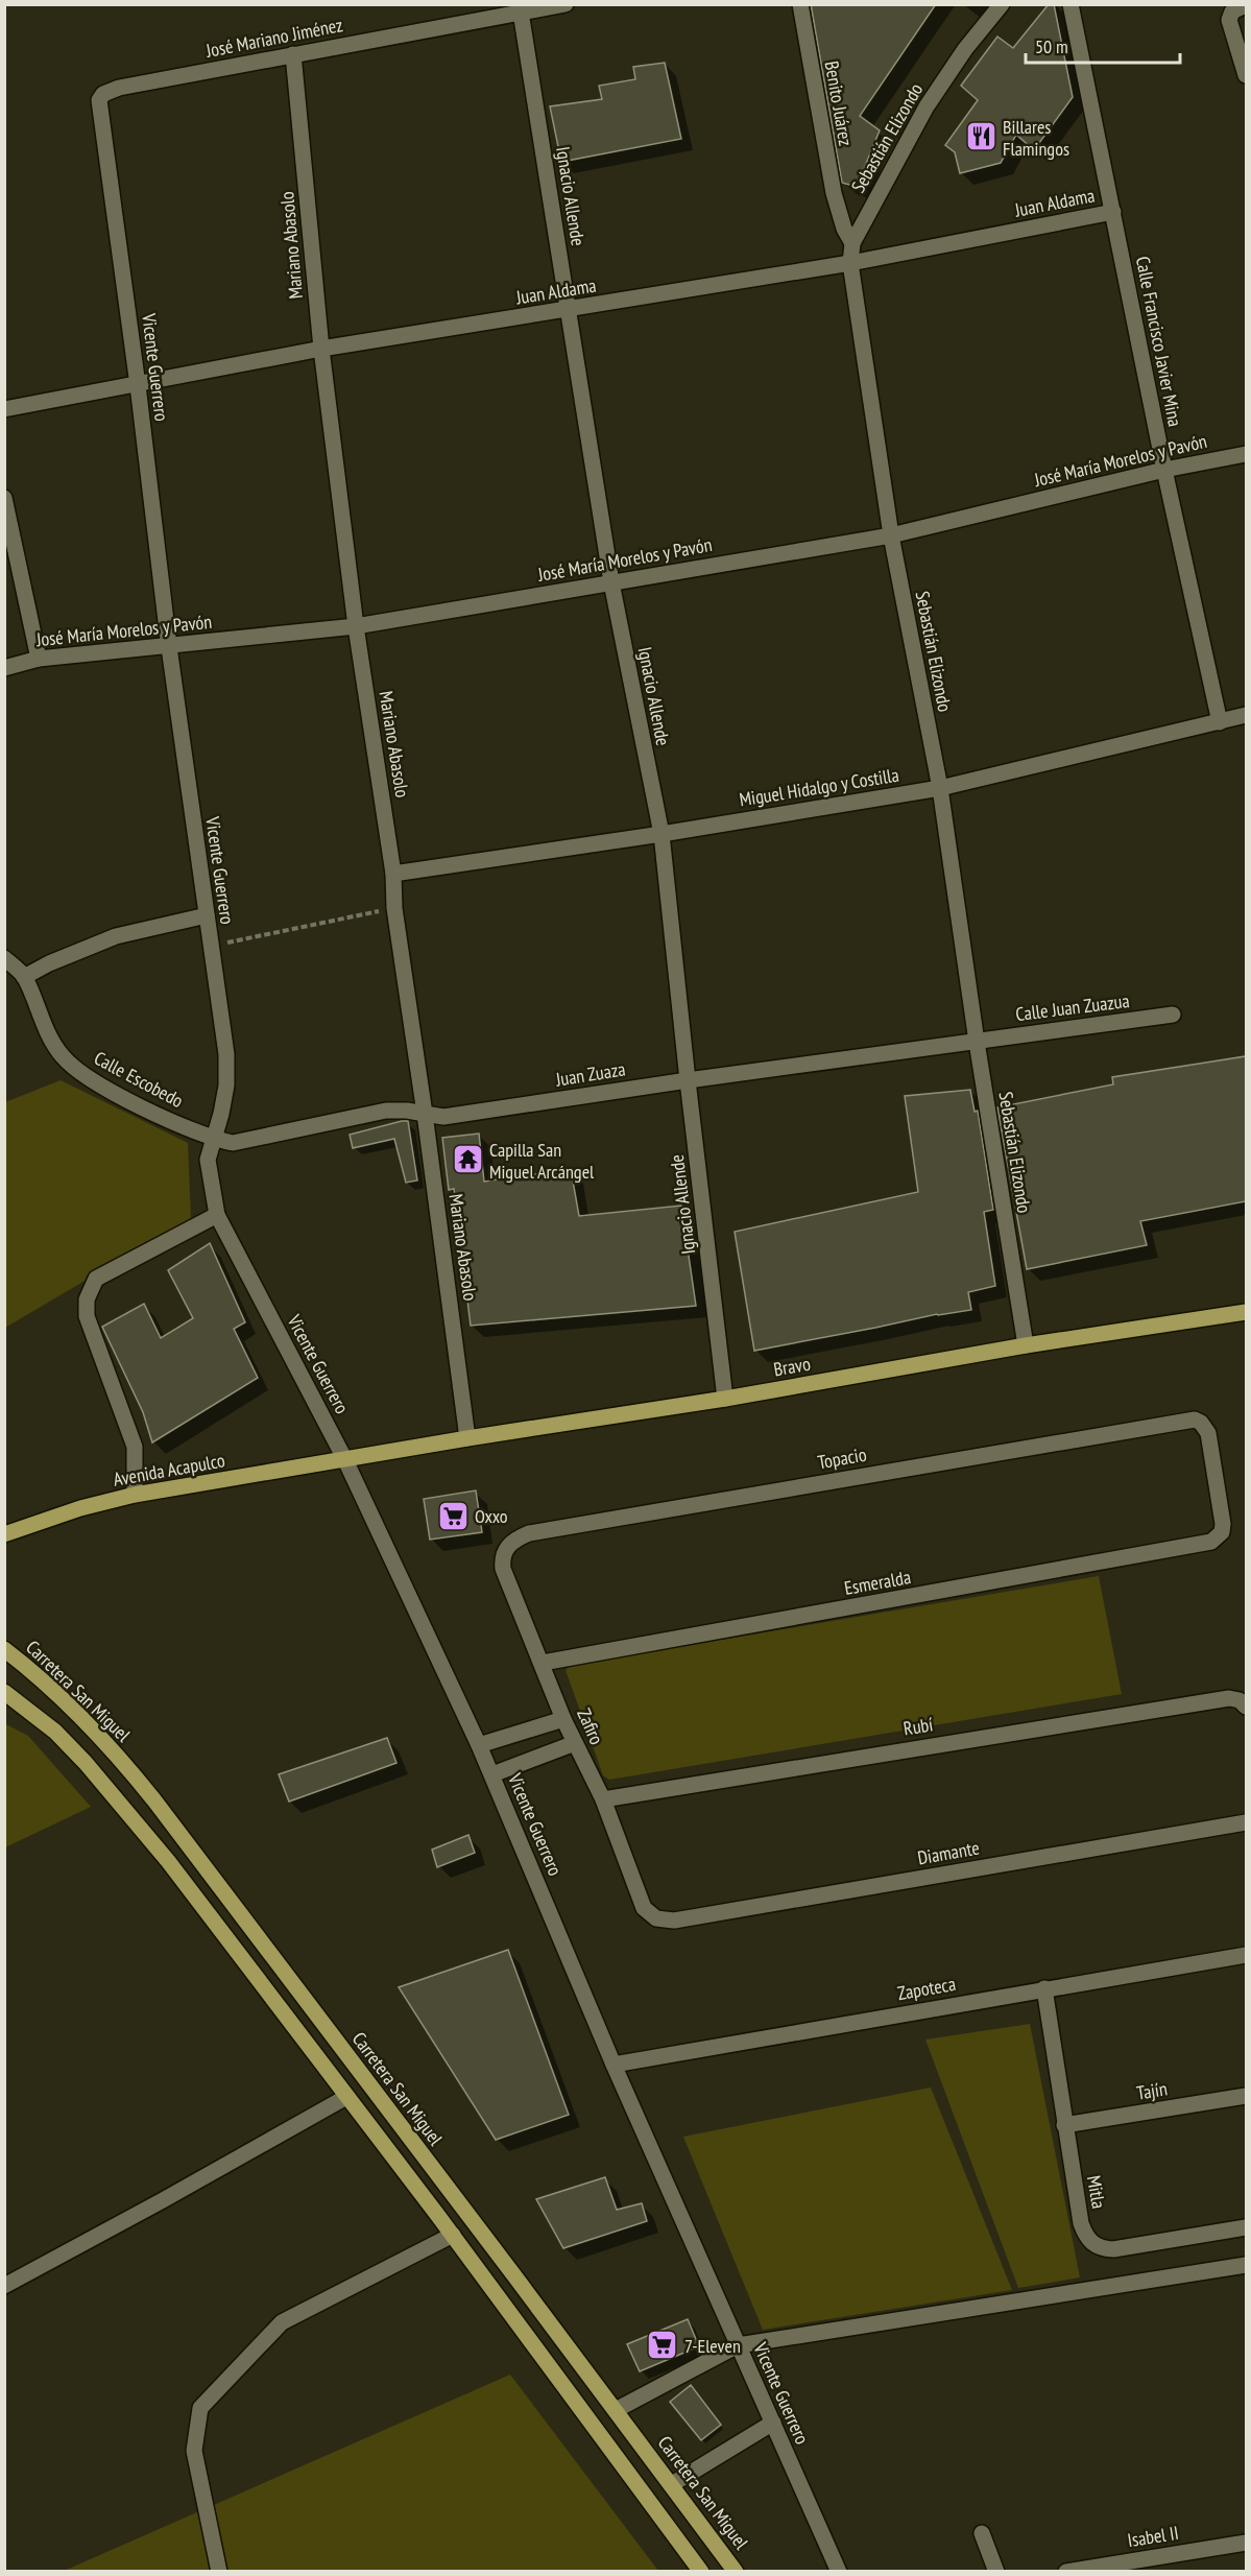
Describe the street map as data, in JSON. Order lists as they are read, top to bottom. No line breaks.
{"streets":{"main road":["Bravo","Avenida Acapulco","Carretera San Miguel"],"street":["José Mariano Jiménez","Benito Juárez","Sebastián Elizondo","Ignacio Allende","Juan Aldama","Mariano Abasolo","Calle Francisco Javier Mina","Vicente Guerrero","José María Morelos y Pavón","Miguel Hidalgo y Costilla","Calle Juan Zuazua","Juan Zuaza","Calle Escobedo","Topacio","Esmeralda","Zafiro","Rubí","Diamante","Zapoteca","Tajín","Mitla","Isabel II"]},"crossings":[["José Mariano Jiménez","Ignacio Allende"],["José Mariano Jiménez","Mariano Abasolo"],["José Mariano Jiménez","Vicente Guerrero"],["Benito Juárez","Sebastián Elizondo"],["Sebastián Elizondo","Juan Aldama"],["Sebastián Elizondo","José María Morelos y Pavón"],["Sebastián Elizondo","Miguel Hidalgo y Costilla"],["Sebastián Elizondo","Calle Juan Zuazua"],["Sebastián Elizondo","Juan Zuaza"],["Sebastián Elizondo","Bravo"],["Ignacio Allende","Juan Aldama"],["Ignacio Allende","José María Morelos y Pavón"],["Ignacio Allende","Miguel Hidalgo y Costilla"],["Ignacio Allende","Juan Zuaza"],["Ignacio Allende","Bravo"],["Juan Aldama","Mariano Abasolo"],["Juan Aldama","Calle Francisco Javier Mina"],["Juan Aldama","Vicente Guerrero"],["Mariano Abasolo","José María Morelos y Pavón"],["Mariano Abasolo","Miguel Hidalgo y Costilla"],["Mariano Abasolo","Juan Zuaza"],["Mariano Abasolo","Bravo"],["Calle Francisco Javier Mina","José María Morelos y Pavón"],["Calle Francisco Javier Mina","Miguel Hidalgo y Costilla"],["Vicente Guerrero","José María Morelos y Pavón"],["Vicente Guerrero","Juan Zuaza"],["Vicente Guerrero","Calle Escobedo"],["Vicente Guerrero","Bravo"],["Vicente Guerrero","Avenida Acapulco"],["Vicente Guerrero","Zapoteca"],["Calle Juan Zuazua","Juan Zuaza"],["Juan Zuaza","Calle Escobedo"],["Bravo","Avenida Acapulco"],["Topacio","Esmeralda"],["Topacio","Zafiro"],["Esmeralda","Zafiro"],["Zafiro","Rubí"],["Zafiro","Diamante"],["Zapoteca","Mitla"],["Tajín","Mitla"]],"places":{"restaurant":["Billares Flamingos"],"temple":["Capilla San Miguel Arcángel"],"supermarket":["Oxxo","7-Eleven"]},"scale_bar":"50 m"}
